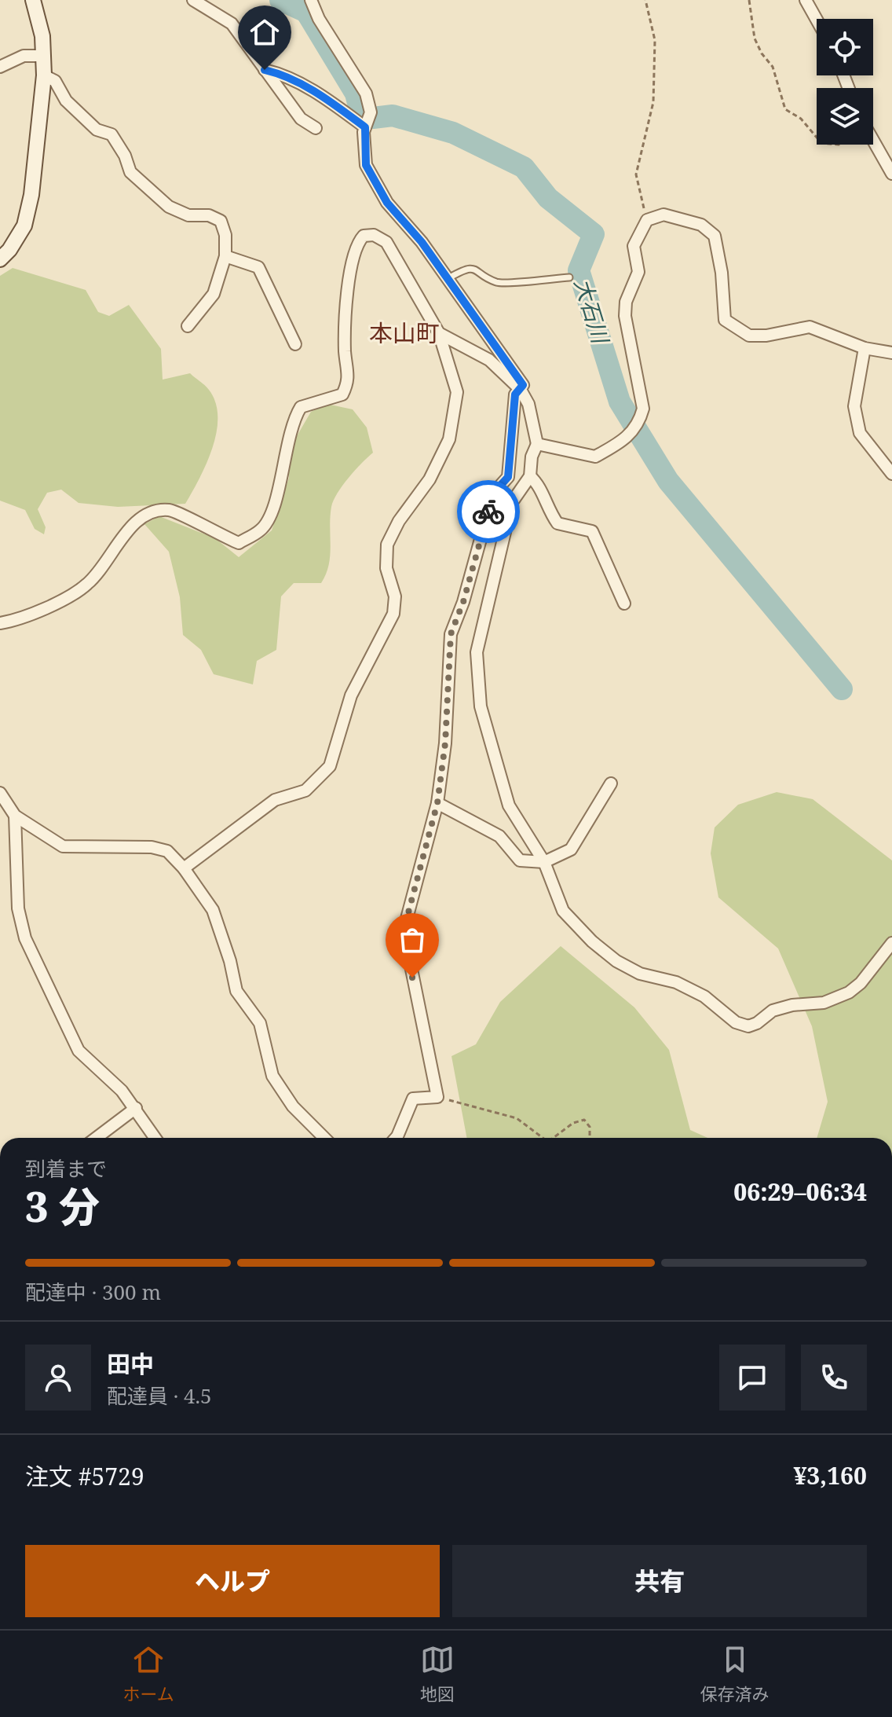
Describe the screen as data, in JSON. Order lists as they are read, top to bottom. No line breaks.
{"districts":["本山町"],"water":["大石川"],"page":{"heading":["3 分","到着まで","06:29–06:34"],"panel":["田中","配達員 · 4.5","注文 #5729","¥3,160"],"bar":"配達中 · 300 m","buttons":["ヘルプ","共有"],"tabs":["ホーム","地図","保存済み"]}}
